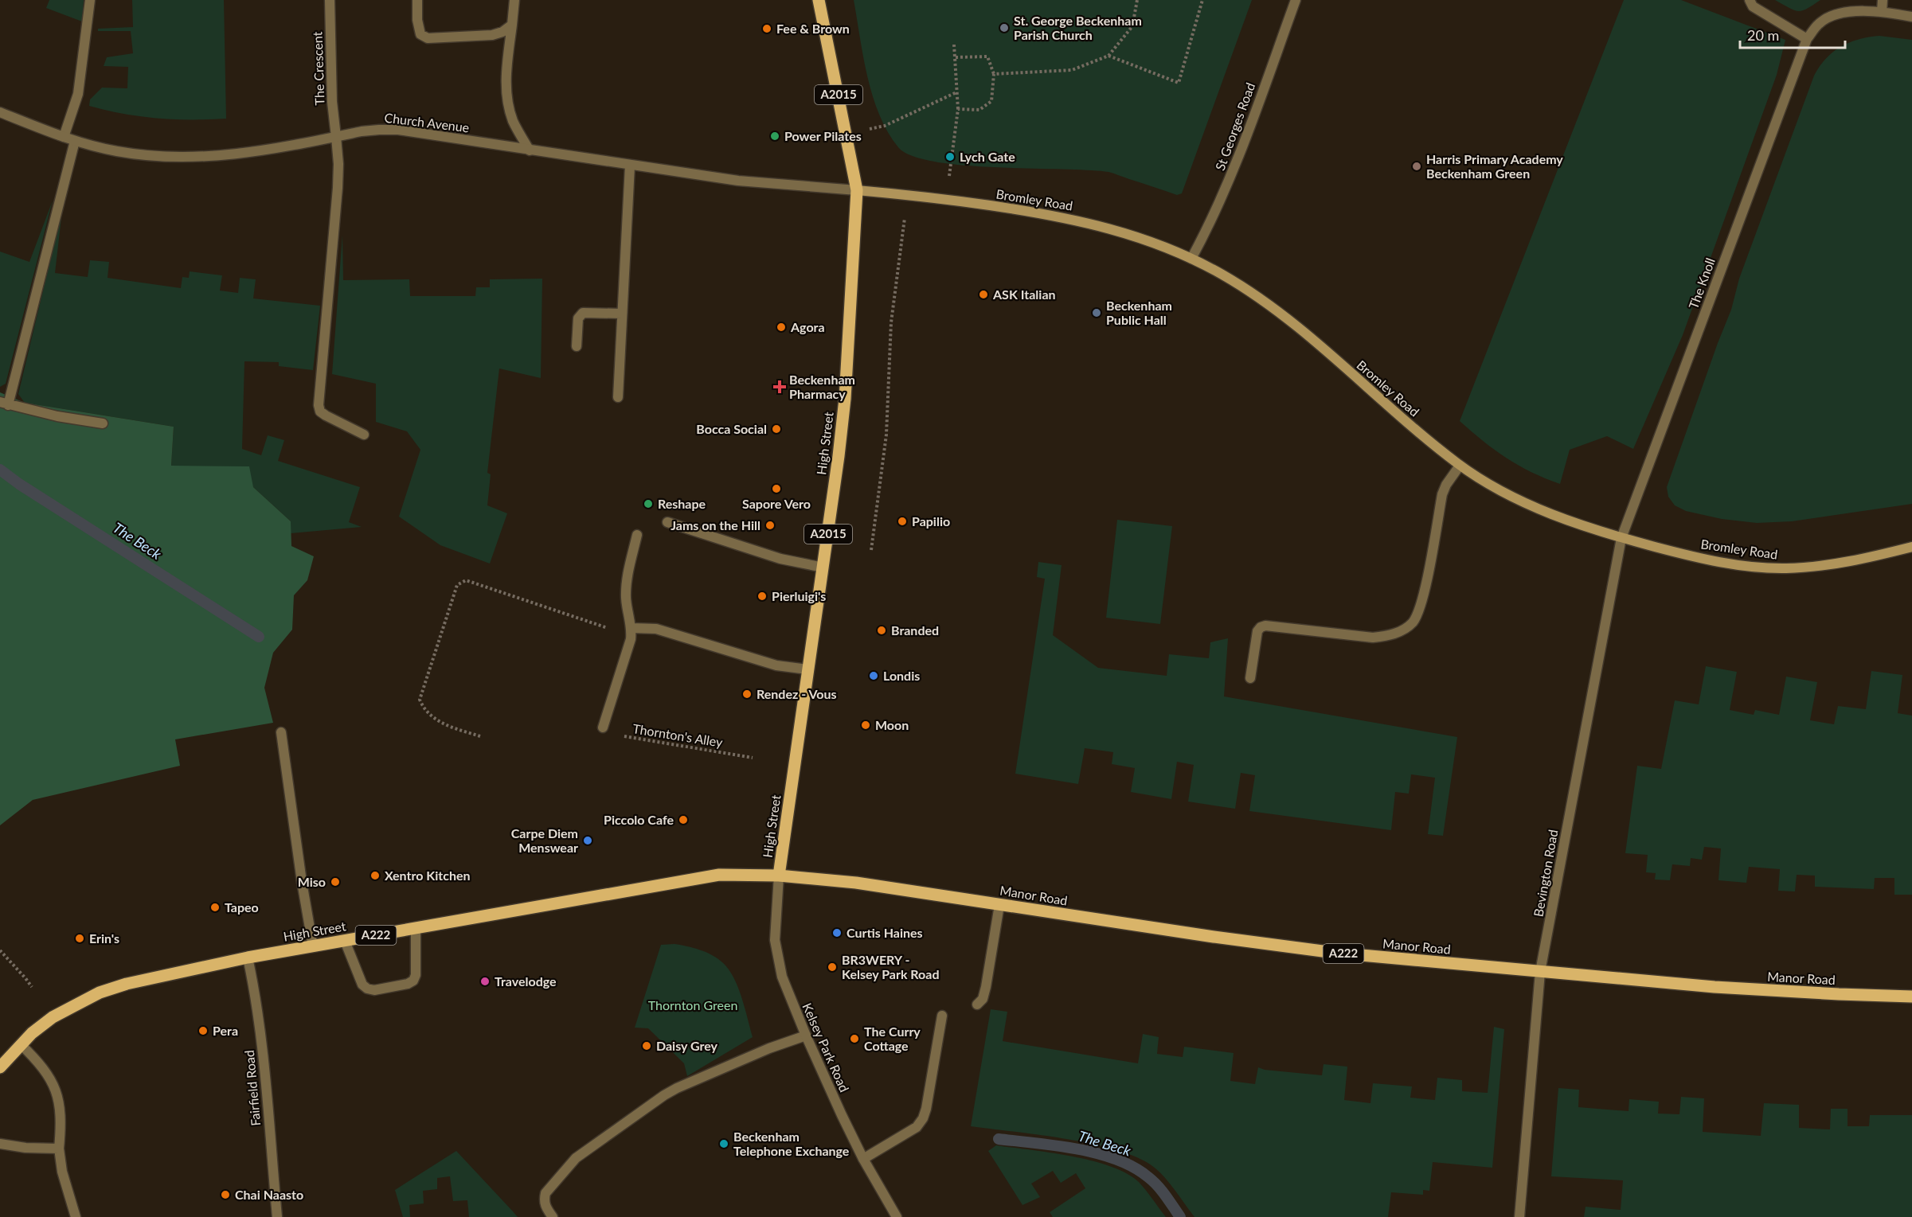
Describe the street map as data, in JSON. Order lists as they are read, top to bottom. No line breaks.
{"streets":{"main road":["A2015","Bromley Road","High Street","Manor Road","A222"],"street":["The Crescent","Church Avenue","St Georges Road","The Knoll","Bevington Road","Kelsey Park Road","Fairfield Road"],"path":["Thornton's Alley"]},"crossings":[["The Crescent","Church Avenue"],["Church Avenue","Bromley Road"],["Church Avenue","High Street"],["St Georges Road","Bromley Road"],["Bromley Road","The Knoll"],["Bromley Road","High Street"],["Bromley Road","Bevington Road"],["The Knoll","Bevington Road"],["High Street","Manor Road"],["High Street","Kelsey Park Road"],["High Street","Fairfield Road"],["Bevington Road","Manor Road"],["Manor Road","Kelsey Park Road"]],"water":["The Beck"],"parks":["Thornton Green"],"places":{"other":["St. George Beckenham Parish Church","Fee & Brown","Power Pilates","Lych Gate","Harris Primary Academy Beckenham Green","ASK Italian","Beckenham Public Hall","Agora","Bocca Social","Sapore Vero","Reshape","Papilio","Jams on the Hill","Pierluigi's","Branded","Londis","Rendez - Vous","Moon","Piccolo Cafe","Carpe Diem Menswear","Xentro Kitchen","Miso","Tapeo","Curtis Haines","Erin's","BR3WERY - Kelsey Park Road","Travelodge","Pera","The Curry Cottage","Daisy Grey","Beckenham Telephone Exchange","Chai Naasto"],"health":["Beckenham Pharmacy"]},"scale_bar":"20 m"}
